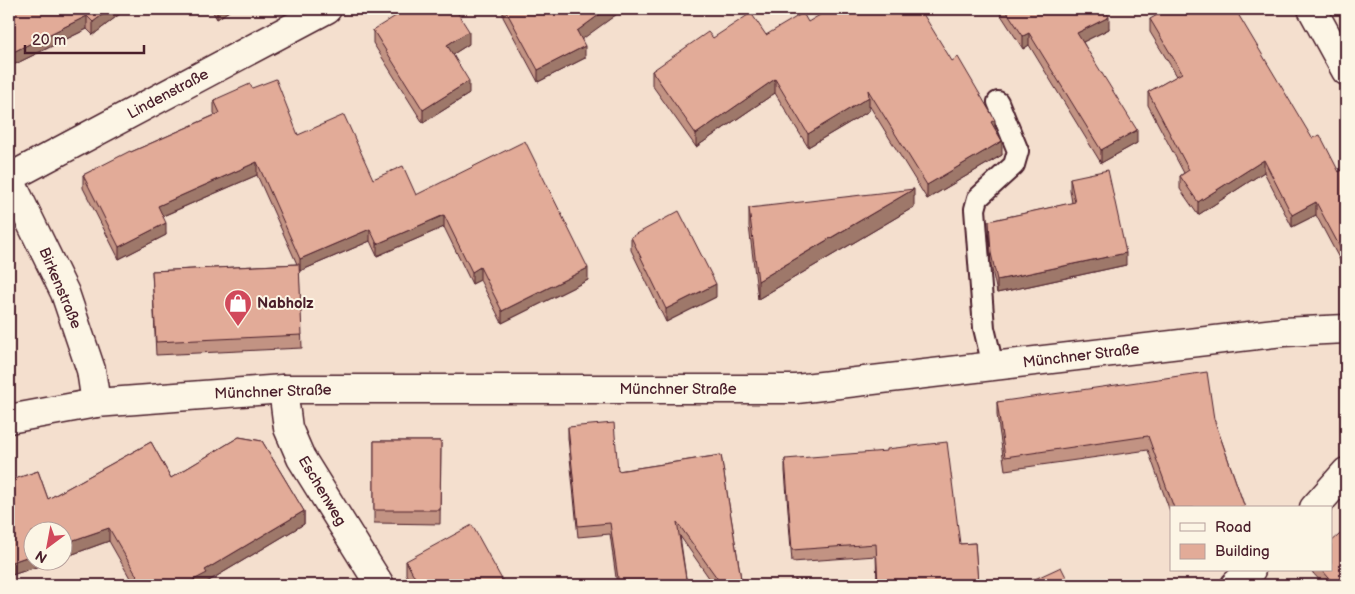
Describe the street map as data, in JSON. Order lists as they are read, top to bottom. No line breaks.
{"streets":{"main road":["Lindenstraße","Birkenstraße","Münchner Straße","Eschenweg"]},"crossings":[["Lindenstraße","Birkenstraße"],["Birkenstraße","Münchner Straße"],["Münchner Straße","Eschenweg"]],"places":{"shop":["Nabholz"]},"legend":["Road","Building"],"scale_bar":"20 m","north":"bottom left"}
